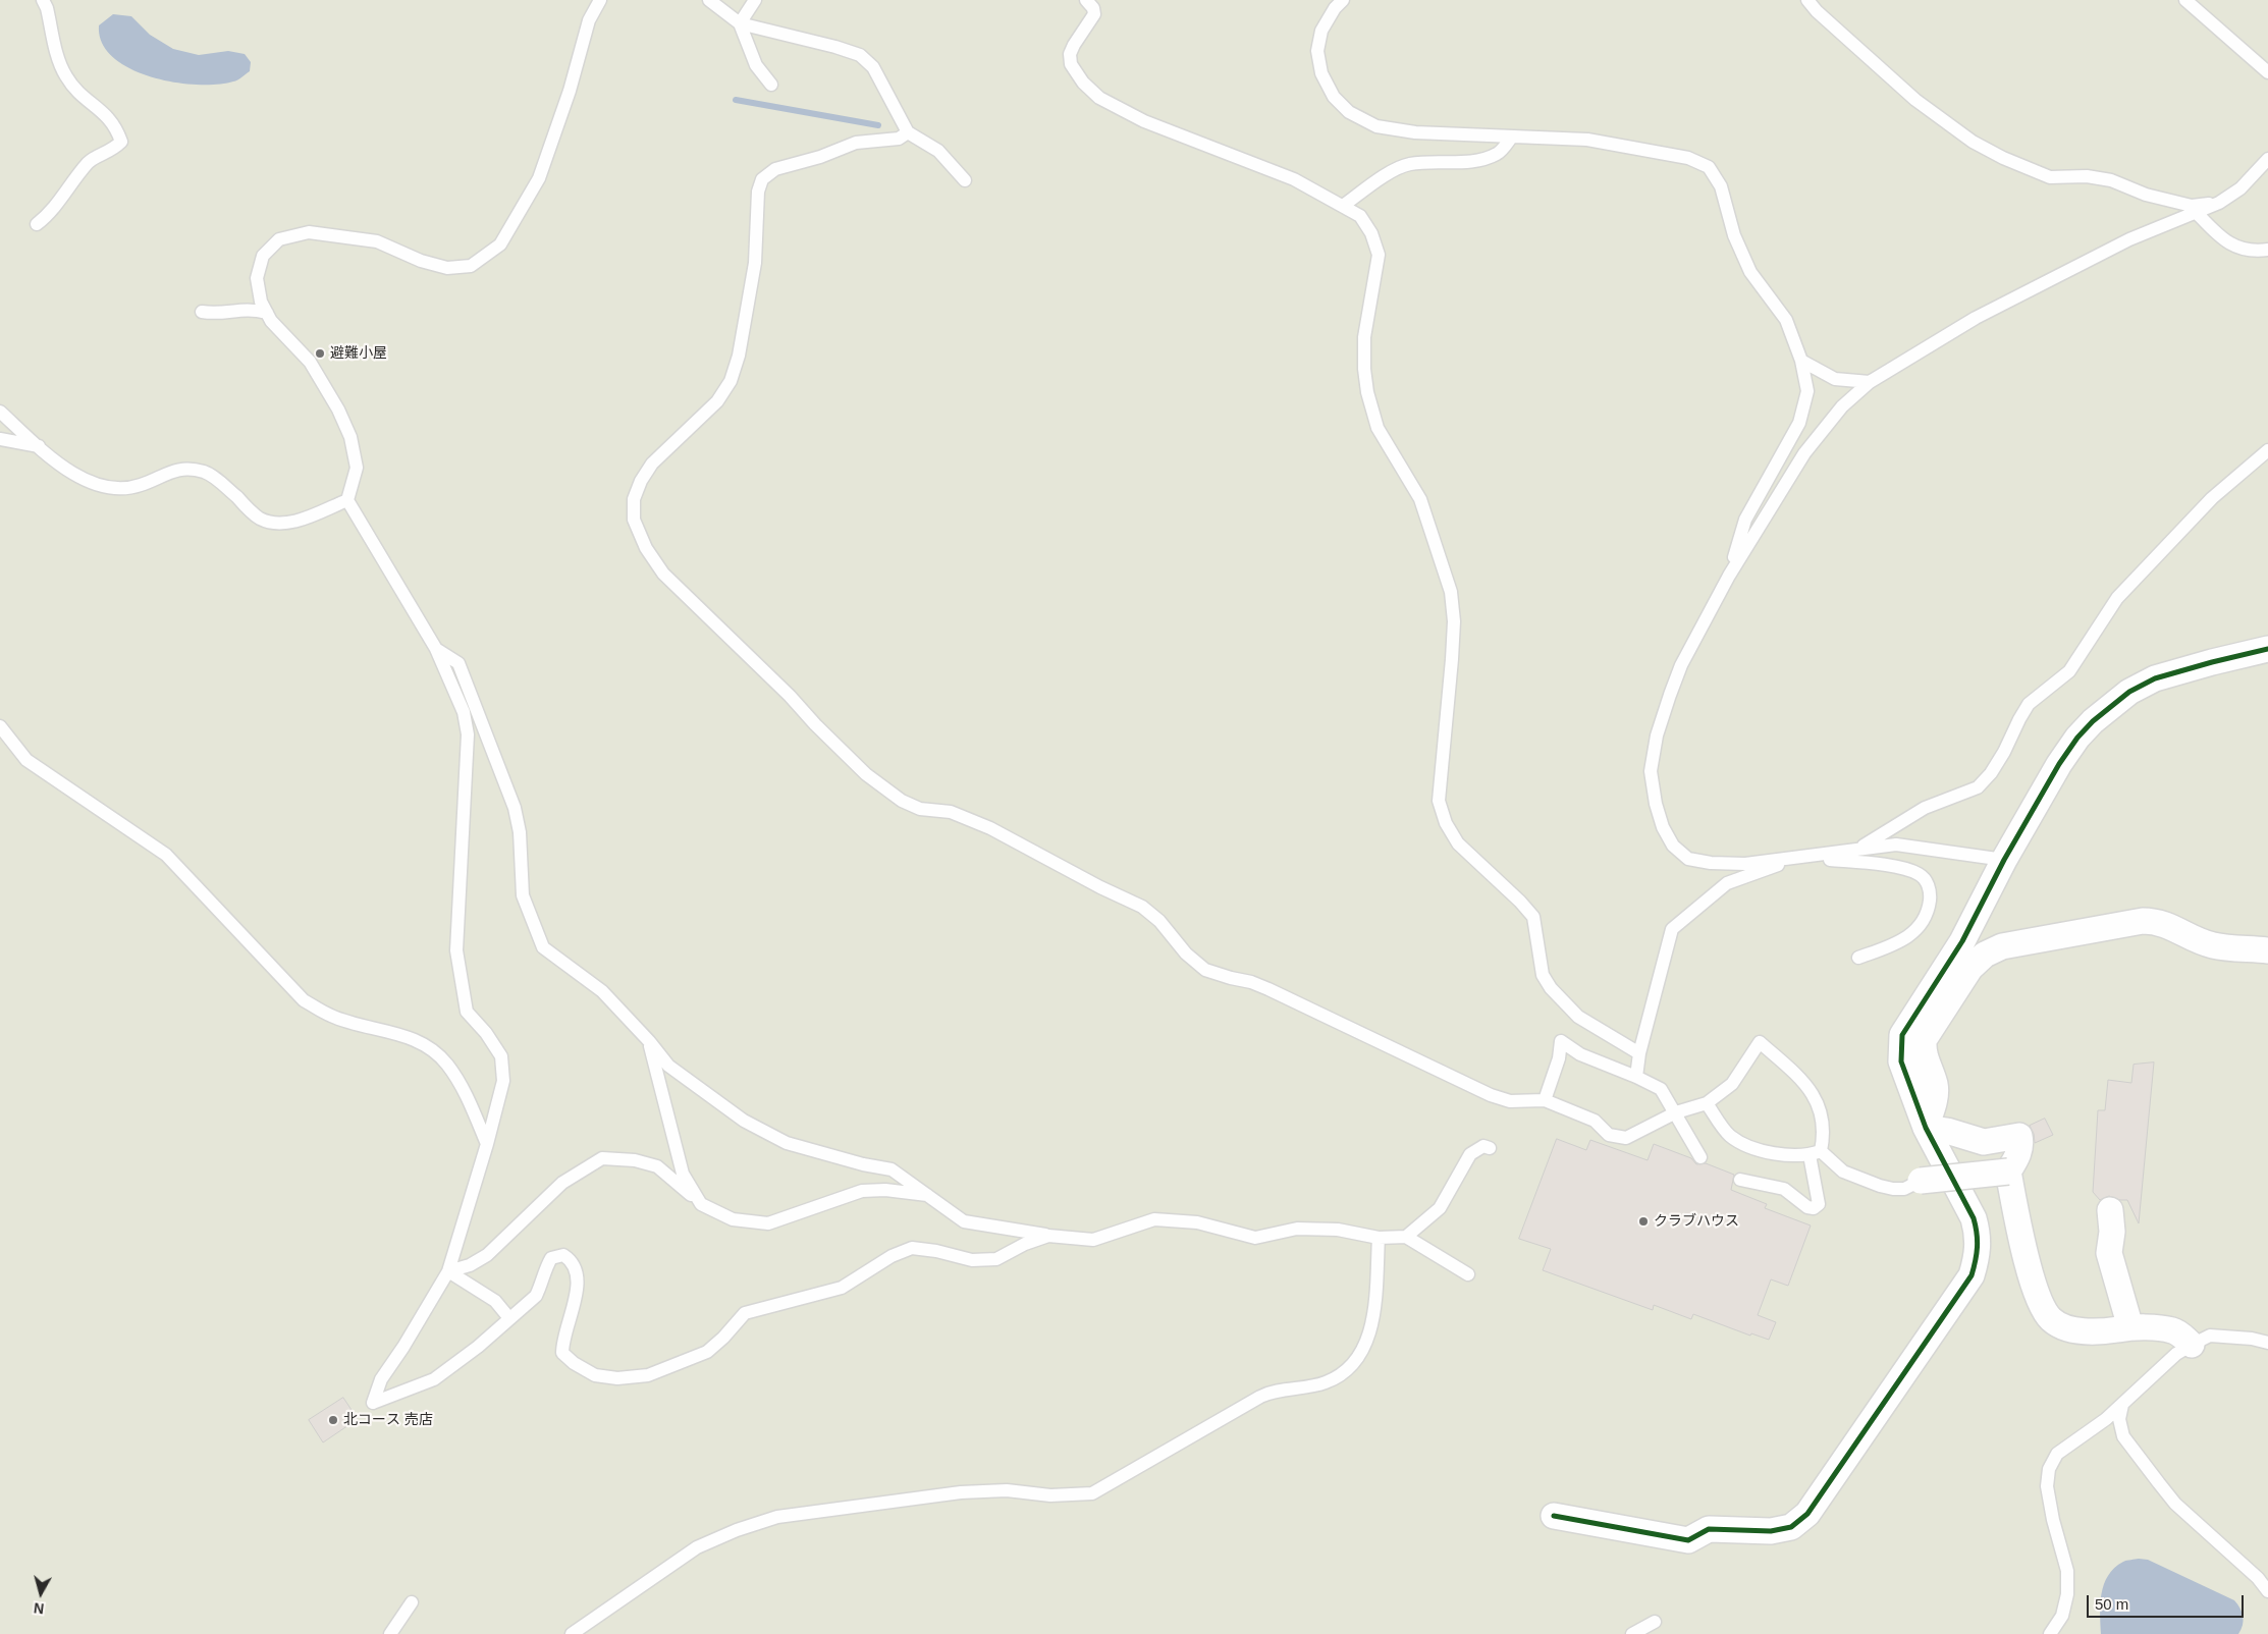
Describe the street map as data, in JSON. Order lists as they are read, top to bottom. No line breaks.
{"places":["避難小屋","クラブハウス","北コース 売店"],"scale_bar":"50 m","north":"bottom"}
